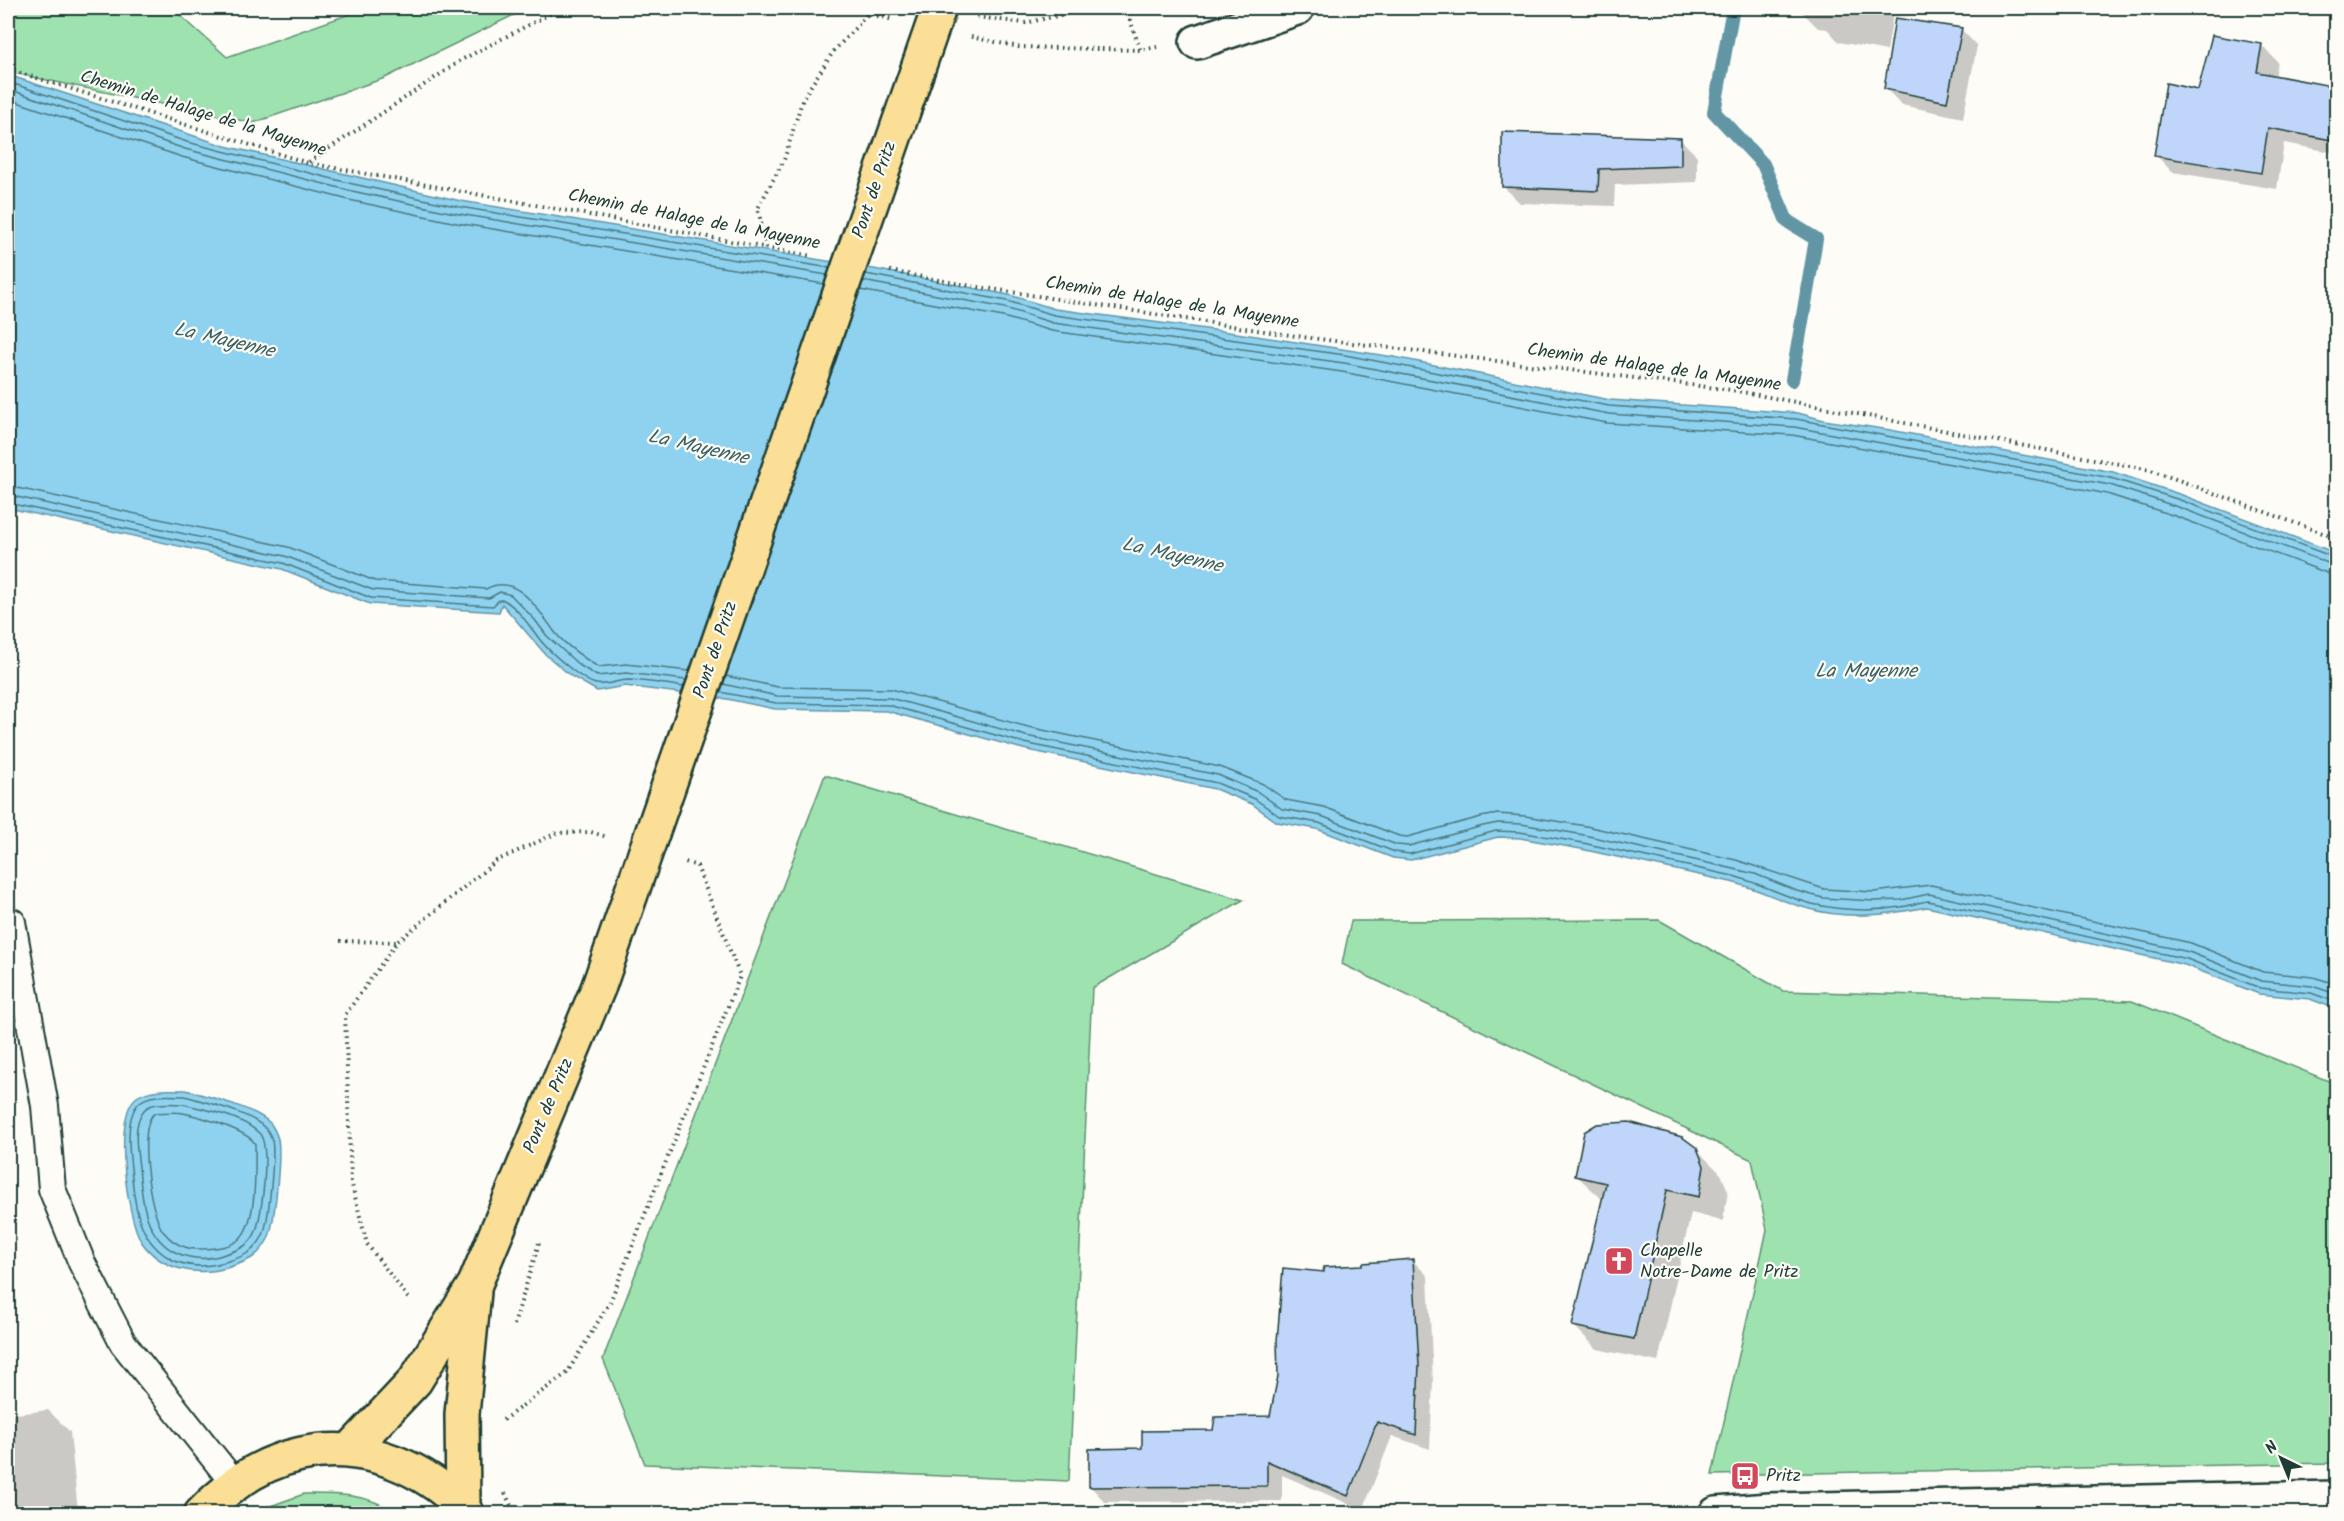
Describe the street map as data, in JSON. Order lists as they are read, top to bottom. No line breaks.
{"streets":{"main road":["Pont de Pritz"],"path":["Chemin de Halage de la Mayenne"]},"water":["La Mayenne"],"places":{"church":["Chapelle Notre-Dame de Pritz"],"bus stop":["Pritz"]},"north":"top left"}
